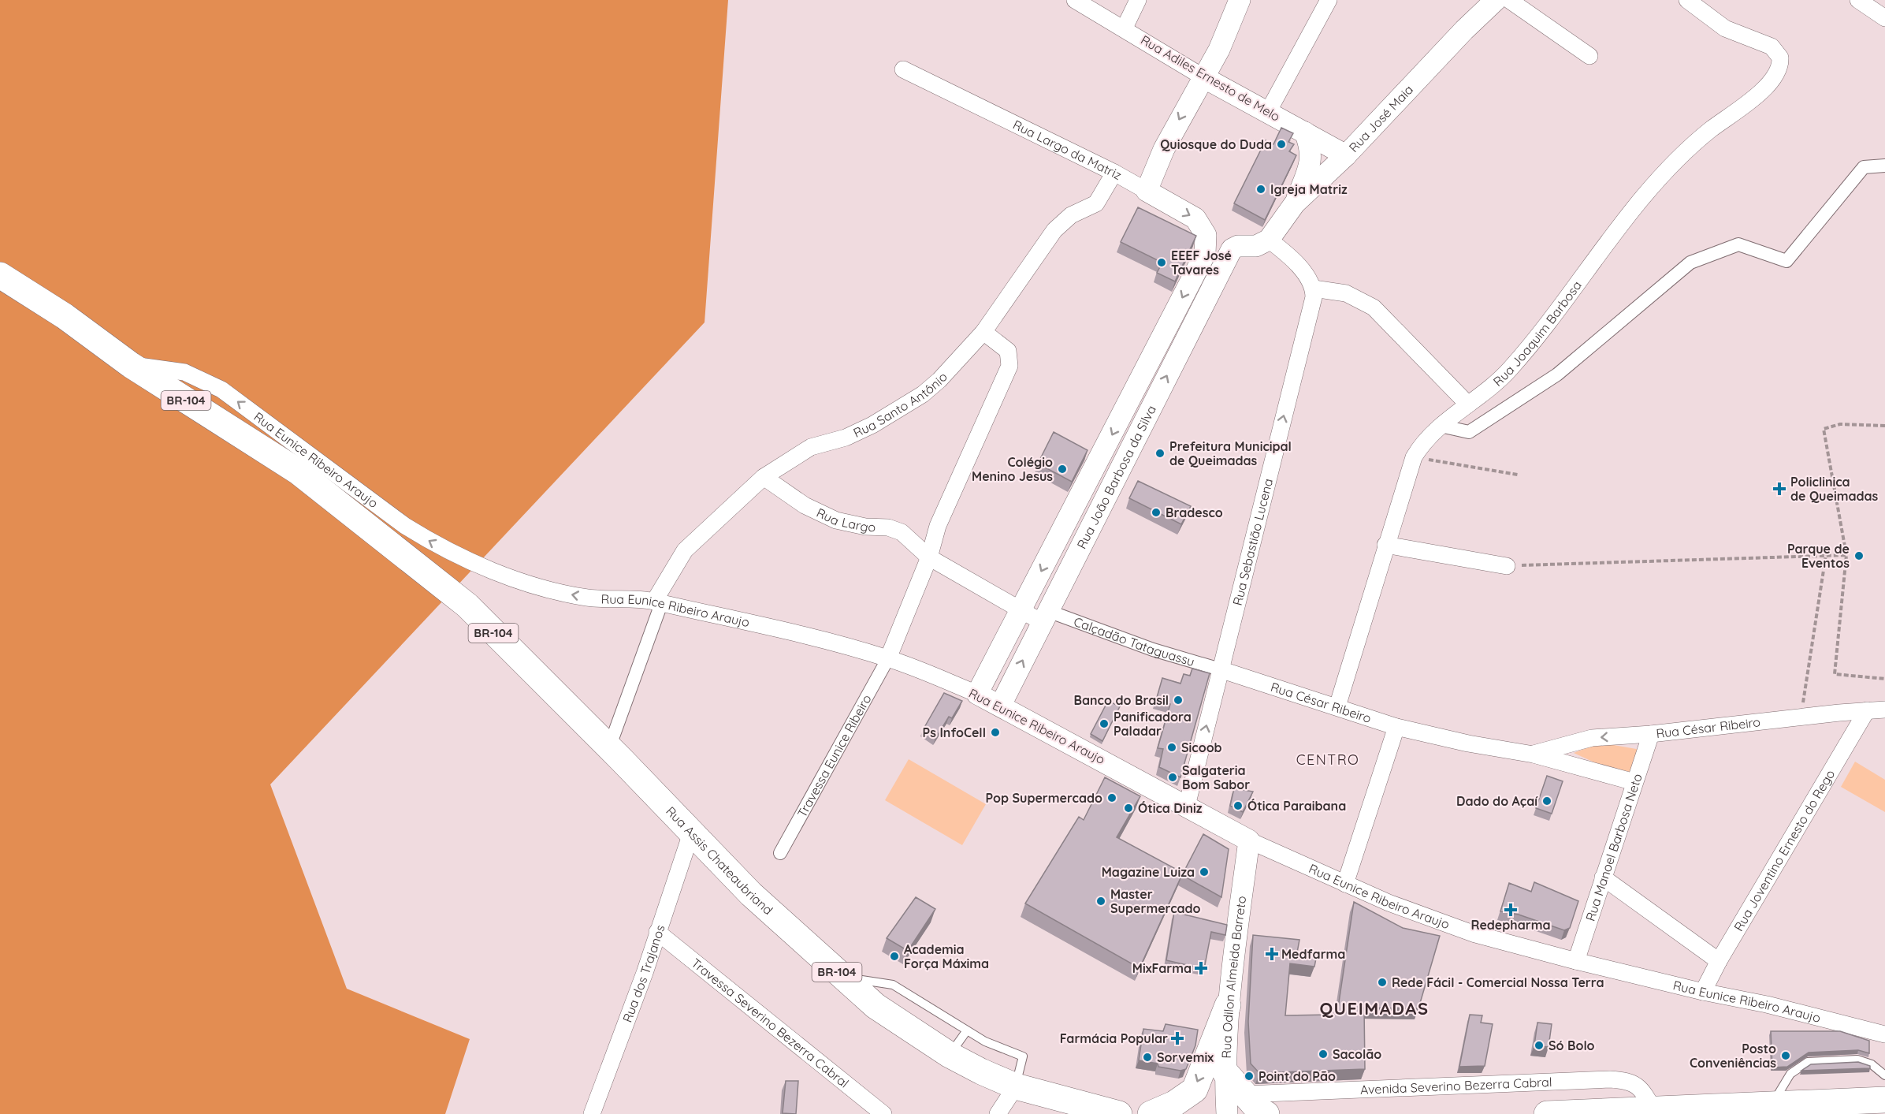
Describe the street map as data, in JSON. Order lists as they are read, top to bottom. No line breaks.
{"streets":{"highway":["BR-104","Rua Assis Chateaubriand"],"street":["Rua Adiles Ernesto de Melo","Rua José Maia","Rua Largo da Matriz","Rua Joaquim Barbosa","Rua Santo Antônio","Rua Eunice Ribeiro Araujo","Rua João Barbosa da Silva","Rua Largo","Rua Sebastião Lucena","Calçadão Tataguassu","Rua César Ribeiro","Travessa Eunice Ribeiro","Rua Manoel Barbosa Neto","Rua Joventino Ernesto do Rego","Rua dos Trajanos","Rua Odilon Almeida Barreto","Travessa Severino Bezerra Cabral","Avenida Severino Bezerra Cabral"]},"crossings":[["Rua Adiles Ernesto de Melo","Rua José Maia"],["Rua José Maia","Rua João Barbosa da Silva"],["Rua Largo da Matriz","Rua Santo Antônio"],["Rua Largo da Matriz","Rua João Barbosa da Silva"],["Rua Joaquim Barbosa","Rua César Ribeiro"],["BR-104","Rua Eunice Ribeiro Araujo"],["BR-104","Rua Assis Chateaubriand"],["Rua Santo Antônio","Rua Eunice Ribeiro Araujo"],["Rua Santo Antônio","Rua Largo"],["Rua Eunice Ribeiro Araujo","Rua João Barbosa da Silva"],["Rua Eunice Ribeiro Araujo","Rua Sebastião Lucena"],["Rua Eunice Ribeiro Araujo","Travessa Eunice Ribeiro"],["Rua Eunice Ribeiro Araujo","Rua Manoel Barbosa Neto"],["Rua Eunice Ribeiro Araujo","Rua Joventino Ernesto do Rego"],["Rua Eunice Ribeiro Araujo","Rua Assis Chateaubriand"],["Rua Eunice Ribeiro Araujo","Rua Odilon Almeida Barreto"],["Rua João Barbosa da Silva","Rua Largo"],["Rua João Barbosa da Silva","Calçadão Tataguassu"],["Rua Largo","Calçadão Tataguassu"],["Rua Sebastião Lucena","Calçadão Tataguassu"],["Rua Sebastião Lucena","Rua César Ribeiro"],["Calçadão Tataguassu","Rua César Ribeiro"],["Rua César Ribeiro","Rua Manoel Barbosa Neto"],["Rua César Ribeiro","Rua Joventino Ernesto do Rego"],["Rua Assis Chateaubriand","Rua dos Trajanos"],["Rua dos Trajanos","Travessa Severino Bezerra Cabral"]],"one_way":["Rua Sebastião Lucena"],"districts":["CENTRO","QUEIMADAS"],"places":{"other":["Quiosque do Duda","Igreja Matriz","EEEF José Tavares","Prefeitura Municipal de Queimadas","Colégio Menino Jesus","Bradesco","Parque de Eventos","Banco do Brasil","Panificadora Paladar","Ps InfoCell","Sicoob","Salgateria Bom Sabor","Pop Supermercado","Dado do Açaí","Ótica Paraibana","Ótica Diniz","Magazine Luiza","Master Supermercado","Academia Força Máxima","Rede Fácil - Comercial Nossa Terra","Só Bolo","Sacolão","Posto Conveniências","Sorvemix","Point do Pão"],"health":["Policlinica de Queimadas","Redepharma","Medfarma","MixFarma","Farmácia Popular"]}}
